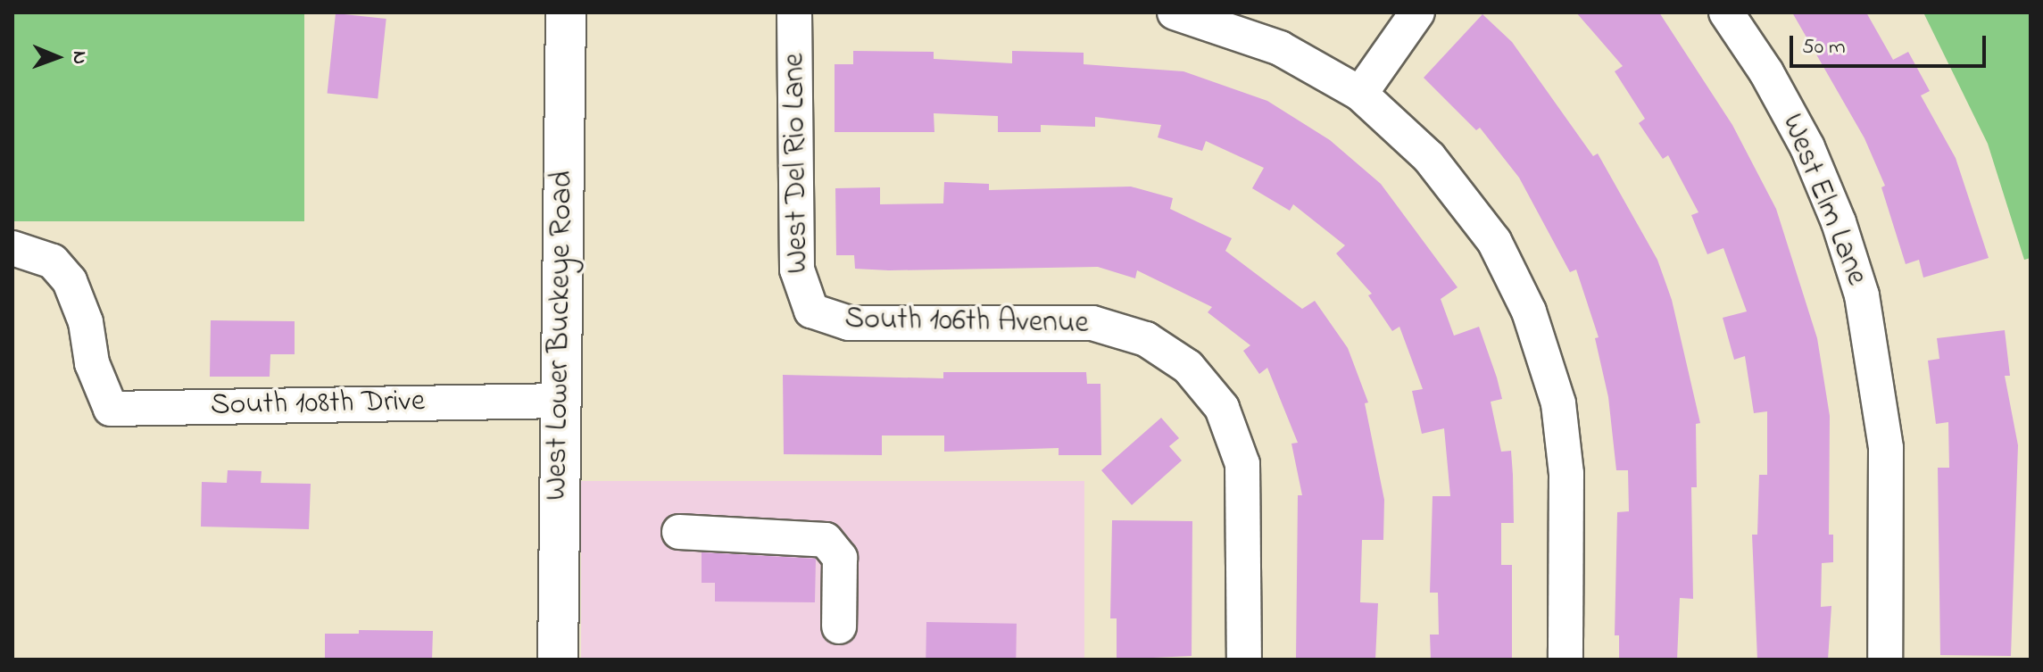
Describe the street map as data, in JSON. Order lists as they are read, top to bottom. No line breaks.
{"streets":{"main road":["West Lower Buckeye Road"],"street":["West Del Rio Lane","West Elm Lane","South 106th Avenue","South 108th Drive"]},"crossings":[["West Del Rio Lane","South 106th Avenue"],["West Lower Buckeye Road","South 108th Drive"]],"scale_bar":"50 m","north":"right"}
